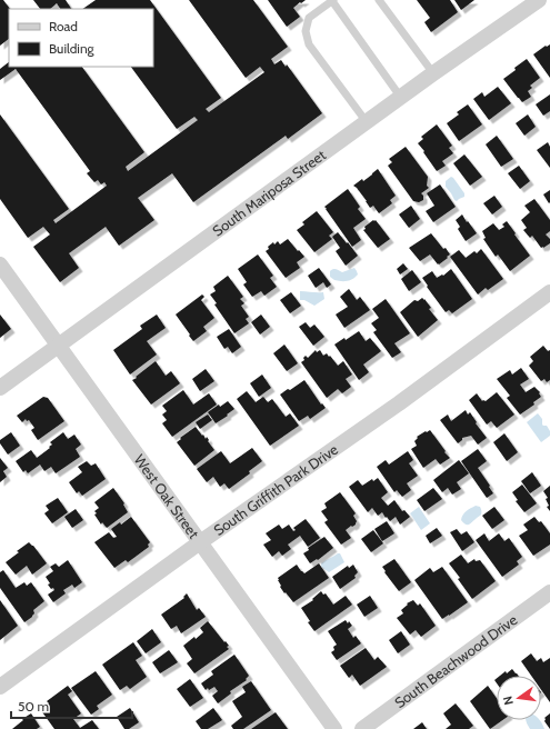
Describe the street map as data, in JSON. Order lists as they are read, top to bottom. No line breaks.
{"streets":{"street":["South Mariposa Street","South Griffith Park Drive","West Oak Street","South Beachwood Drive"]},"crossings":[["South Mariposa Street","West Oak Street"],["South Griffith Park Drive","West Oak Street"]],"legend":["Road","Building"],"scale_bar":"50 m","north":"left"}
